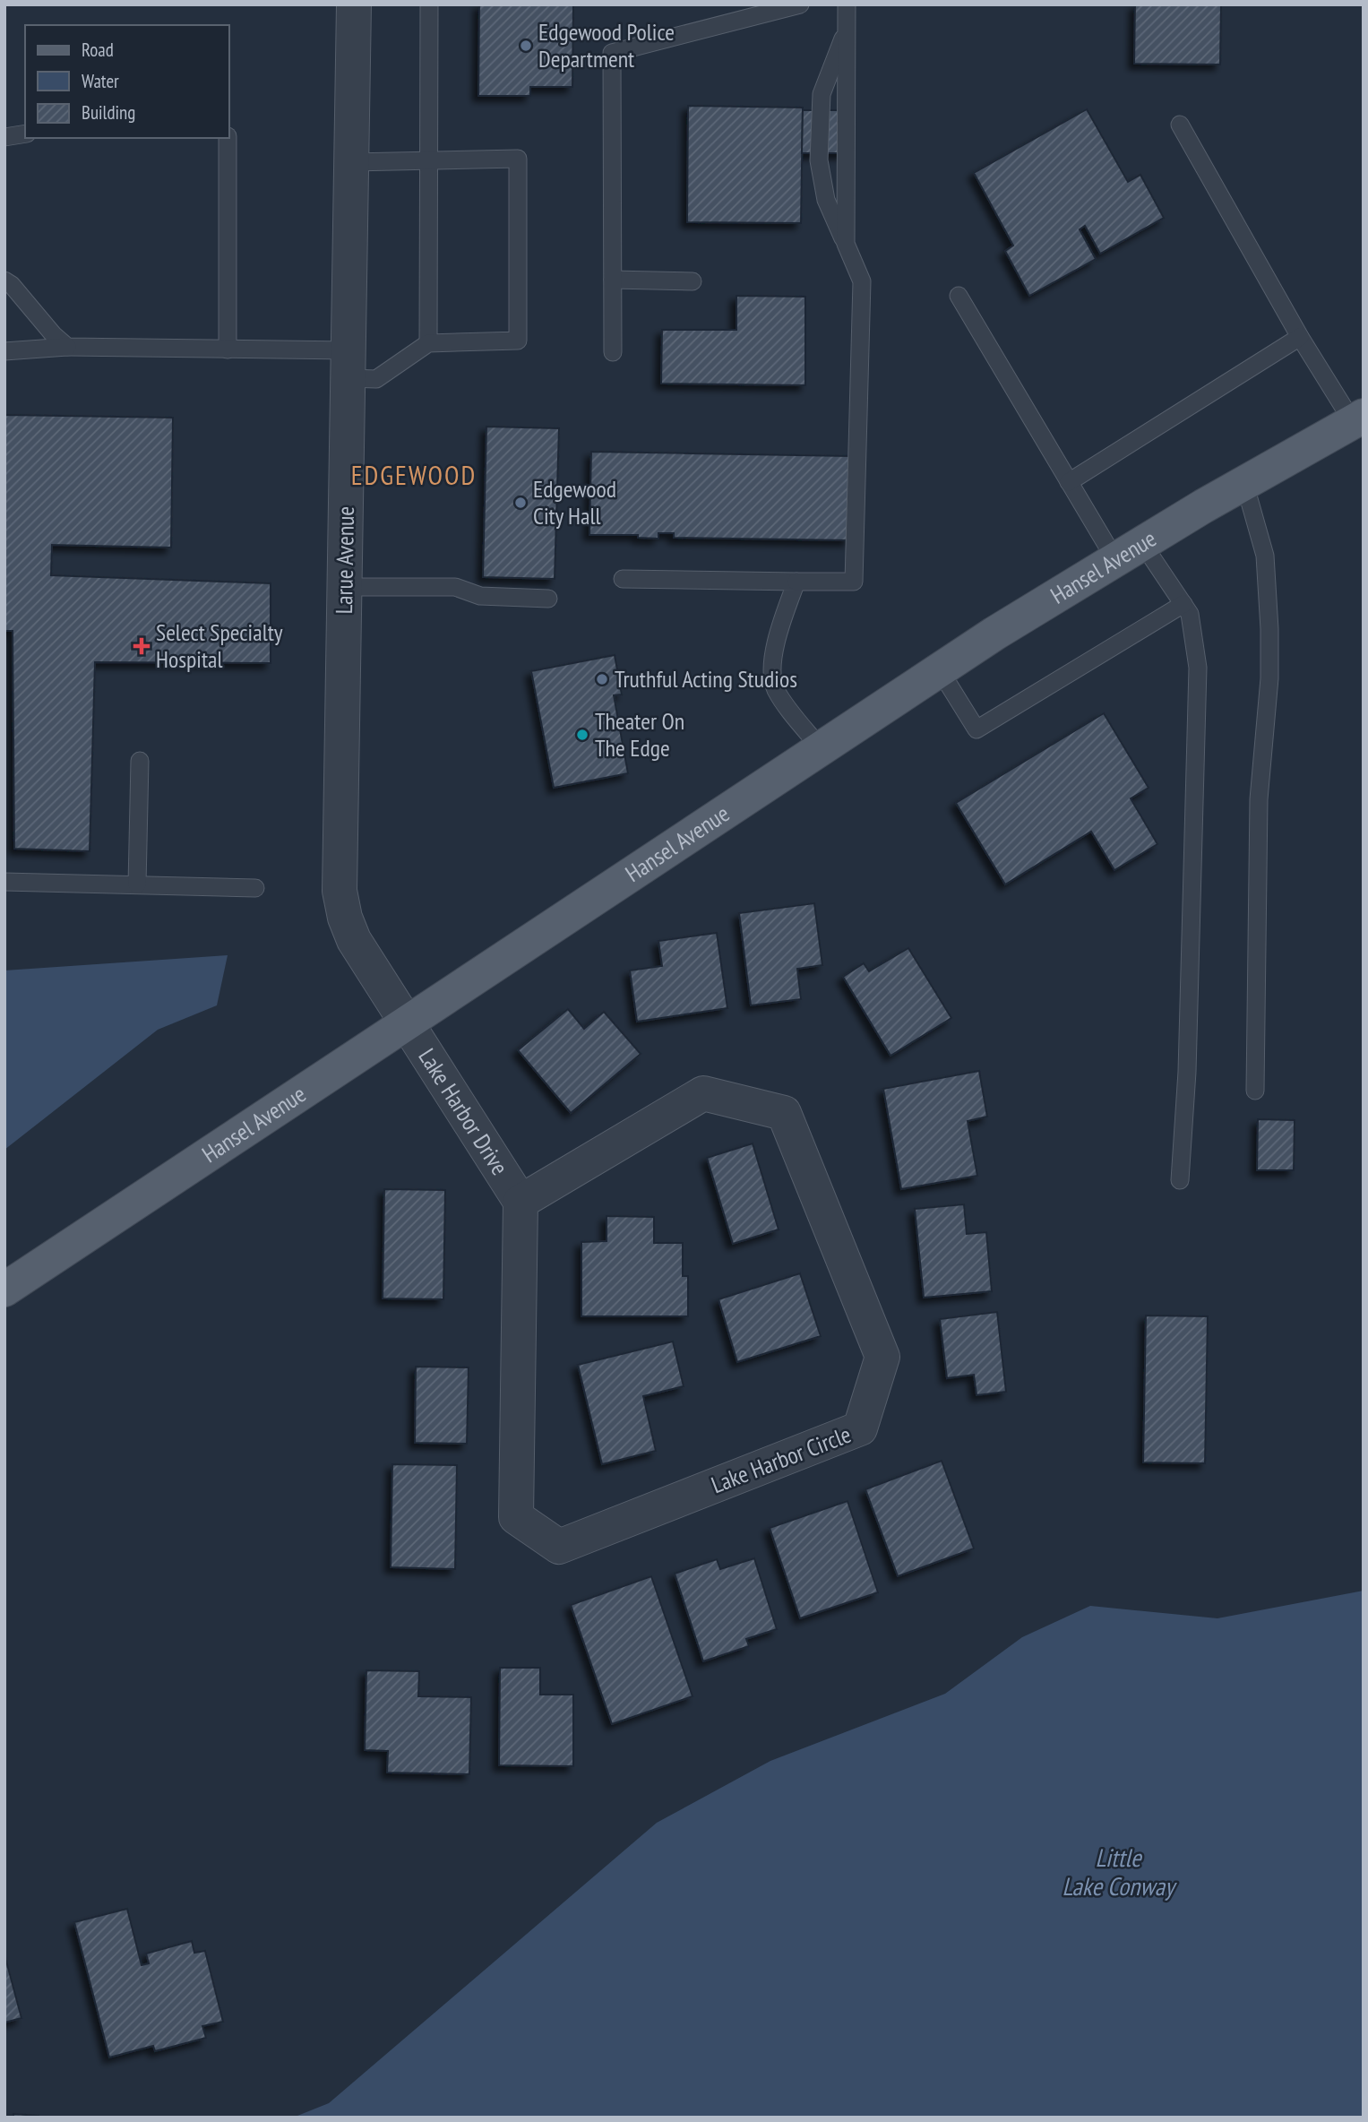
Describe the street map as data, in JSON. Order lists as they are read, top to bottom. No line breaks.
{"streets":{"main road":["Hansel Avenue"],"street":["Larue Avenue","Lake Harbor Drive","Lake Harbor Circle"]},"crossings":[["Larue Avenue","Hansel Avenue"],["Larue Avenue","Lake Harbor Drive"],["Hansel Avenue","Lake Harbor Drive"],["Lake Harbor Drive","Lake Harbor Circle"]],"districts":["EDGEWOOD"],"water":["Little Lake Conway"],"places":{"other":["Edgewood Police Department","Edgewood City Hall","Truthful Acting Studios","Theater On The Edge"],"health":["Select Specialty Hospital"]},"legend":["Road","Water","Building"]}
